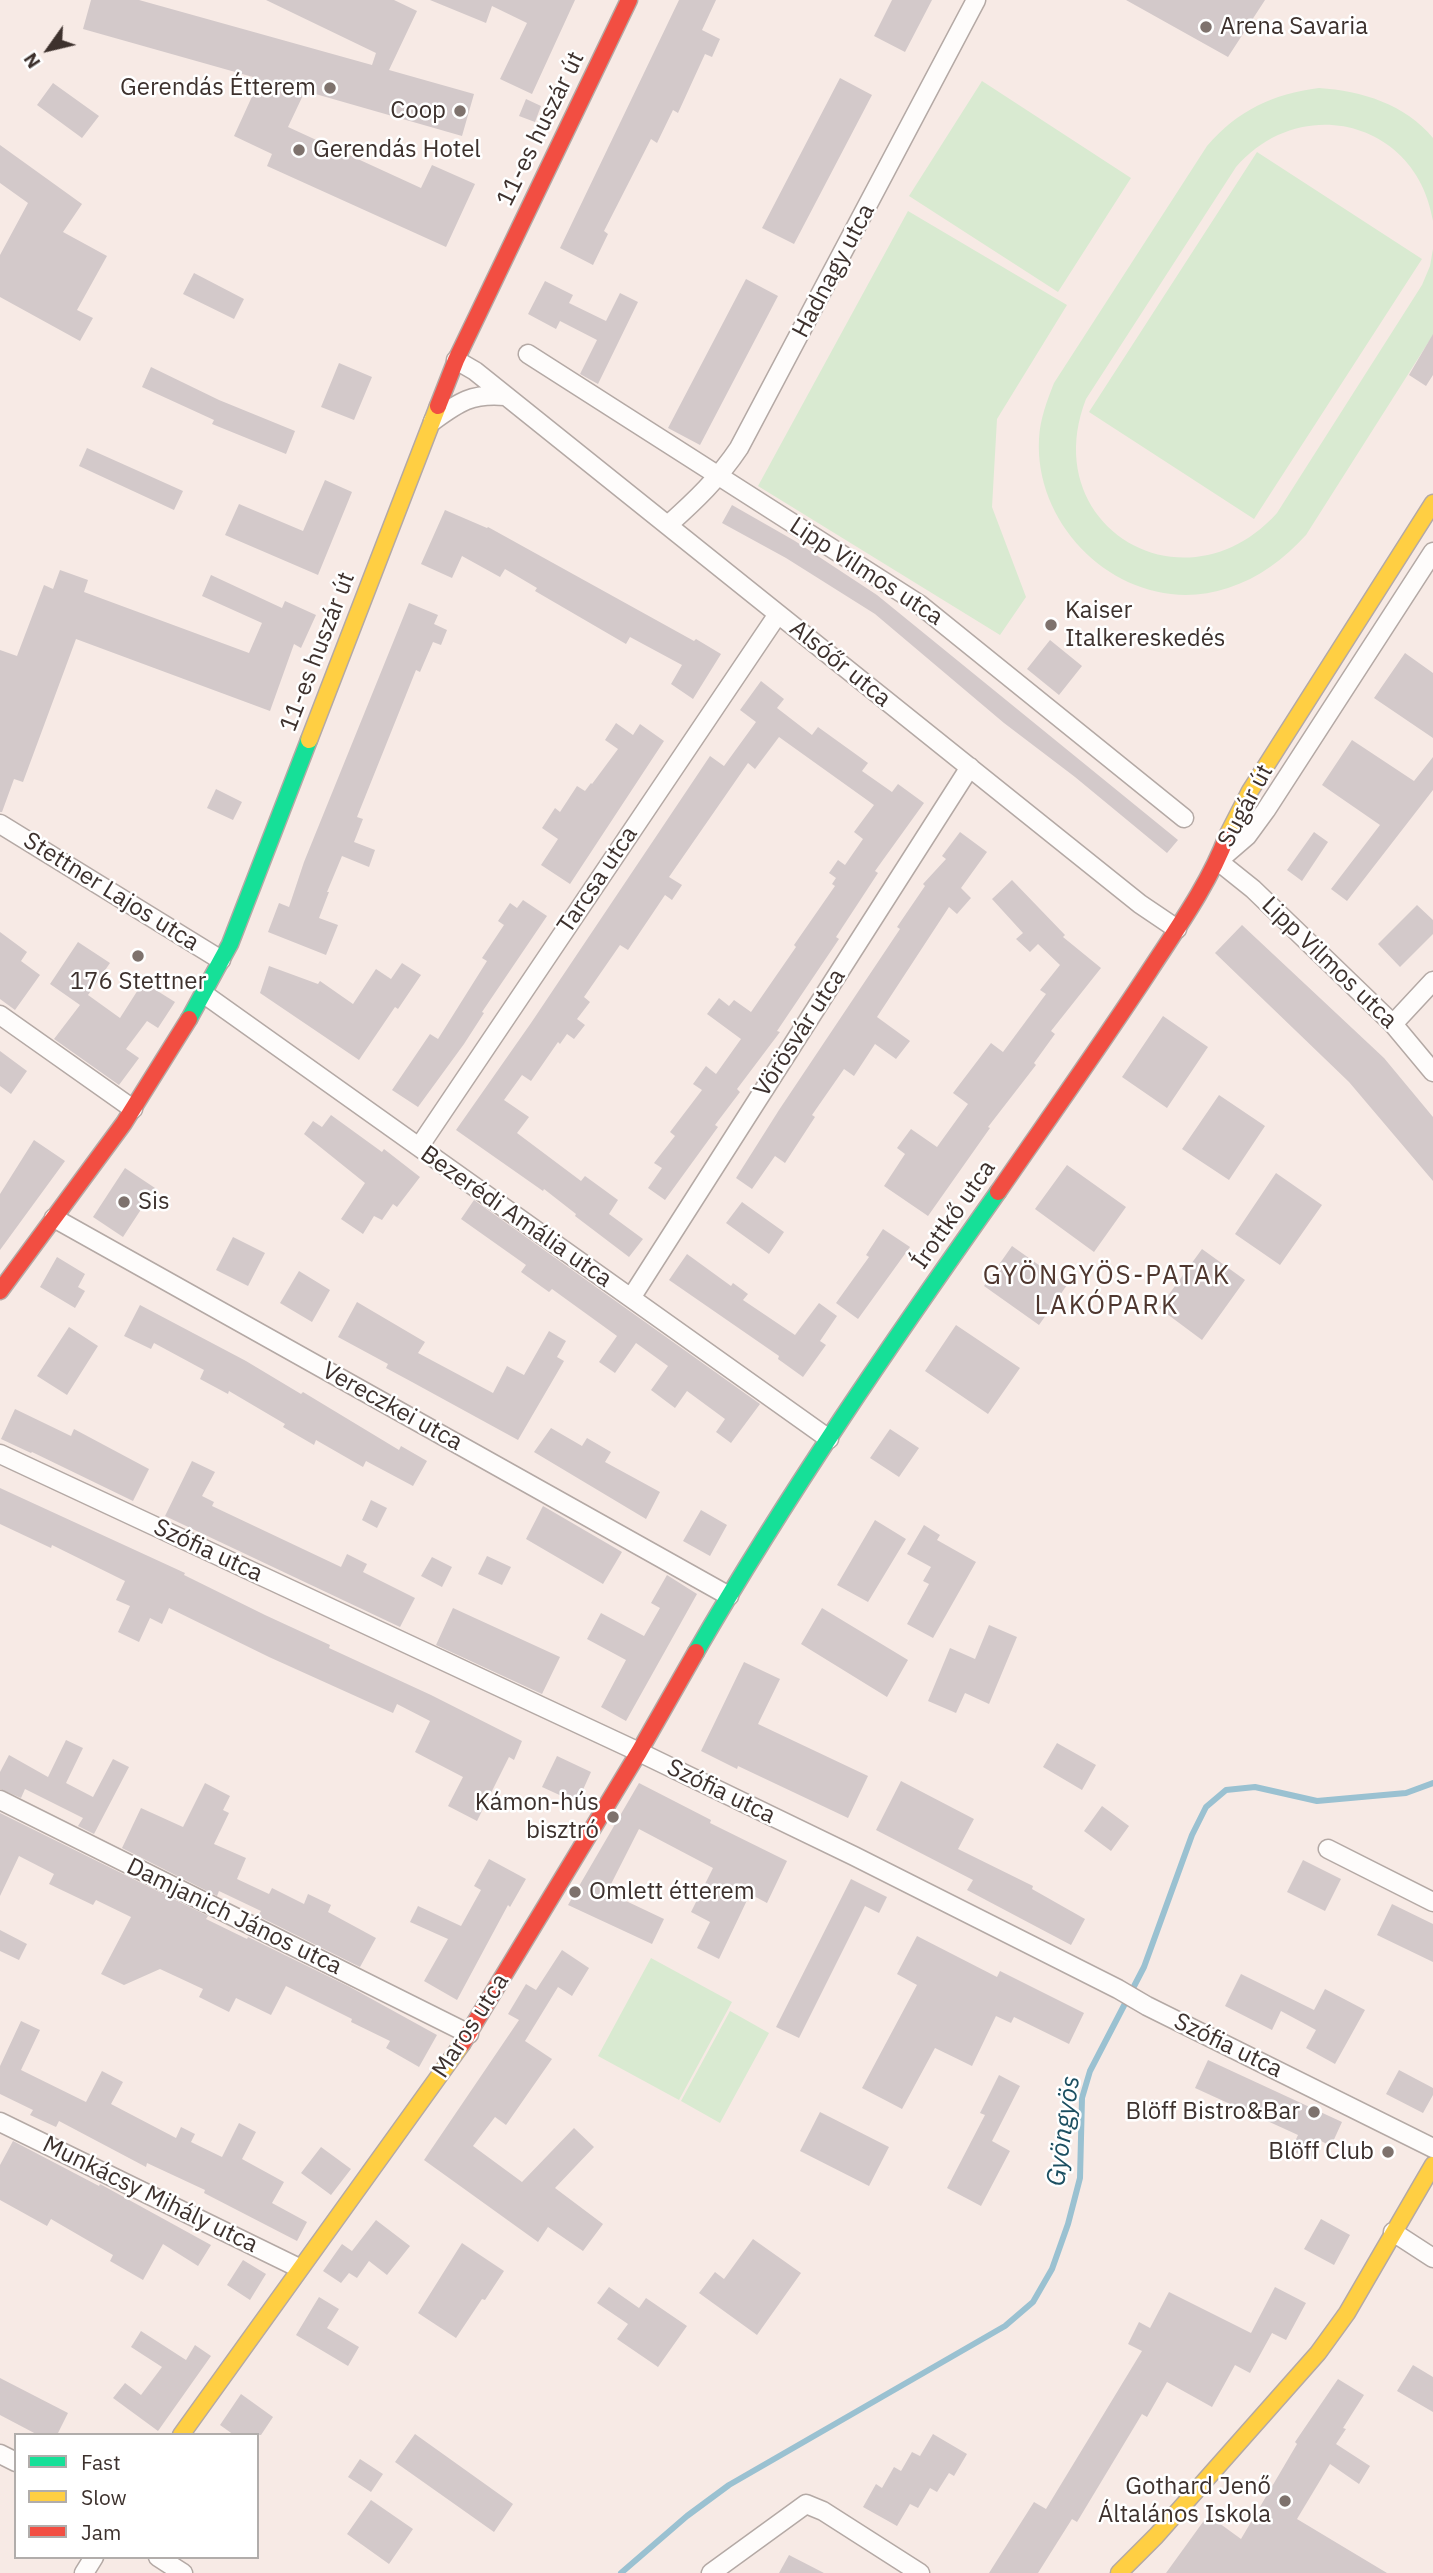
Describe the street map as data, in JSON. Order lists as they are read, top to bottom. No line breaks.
{"streets":{"street":["11-es huszár út","Hadnagy utca","Lipp Vilmos utca","Alsóőr utca","Sugár út","Tarcsa utca","Stettner Lajos utca","Vörösvár utca","Írottkő utca","Bezerédi Amália utca","Vereczkei utca","Szófia utca","Damjanich János utca","Maros utca","Munkácsy Mihály utca"]},"crossings":[["11-es huszár út","Alsóőr utca"],["11-es huszár út","Stettner Lajos utca"],["11-es huszár út","Bezerédi Amália utca"],["11-es huszár út","Vereczkei utca"],["Hadnagy utca","Lipp Vilmos utca"],["Hadnagy utca","Alsóőr utca"],["Lipp Vilmos utca","Sugár út"],["Lipp Vilmos utca","Írottkő utca"],["Alsóőr utca","Tarcsa utca"],["Alsóőr utca","Vörösvár utca"],["Alsóőr utca","Írottkő utca"],["Sugár út","Írottkő utca"],["Tarcsa utca","Bezerédi Amália utca"],["Vörösvár utca","Bezerédi Amália utca"],["Írottkő utca","Bezerédi Amália utca"],["Írottkő utca","Vereczkei utca"],["Írottkő utca","Maros utca"],["Vereczkei utca","Maros utca"],["Szófia utca","Maros utca"],["Damjanich János utca","Maros utca"],["Maros utca","Munkácsy Mihály utca"]],"districts":["GYÖNGYÖS-PATAK LAKÓPARK"],"water":["Gyöngyös"],"places":["Arena Savaria","Gerendás Étterem","Coop","Gerendás Hotel","Kaiser Italkereskedés","176 Stettner","Sis","Kámon-hús bisztró","Omlett étterem","Blöff Bistro&Bar","Blöff Club","Gothard Jenő Általános Iskola"],"legend":["Fast","Slow","Jam"],"north":"bottom left"}
